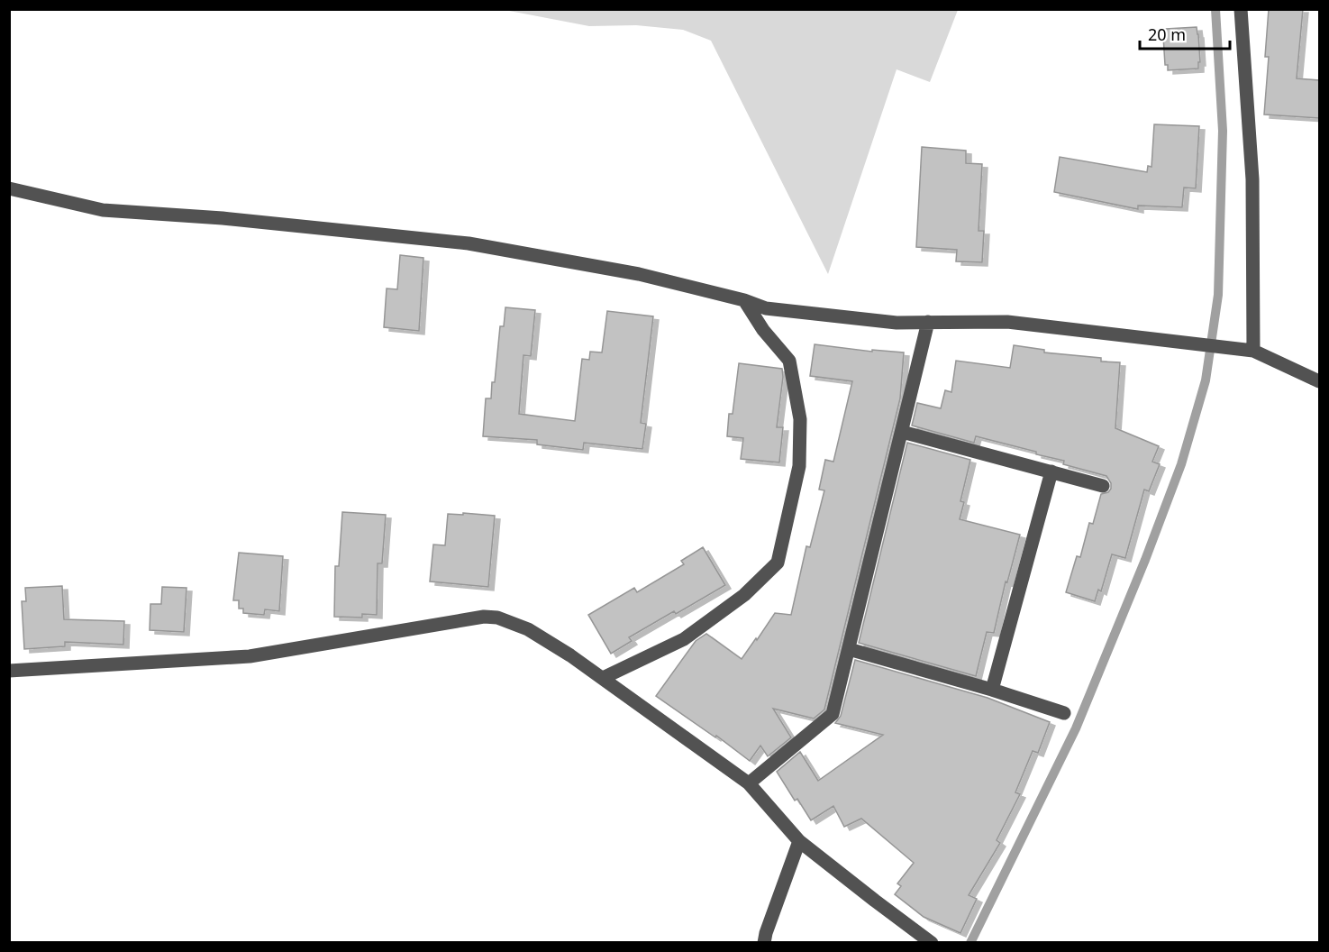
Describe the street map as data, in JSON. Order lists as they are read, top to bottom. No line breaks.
{"scale_bar":"20 m"}
